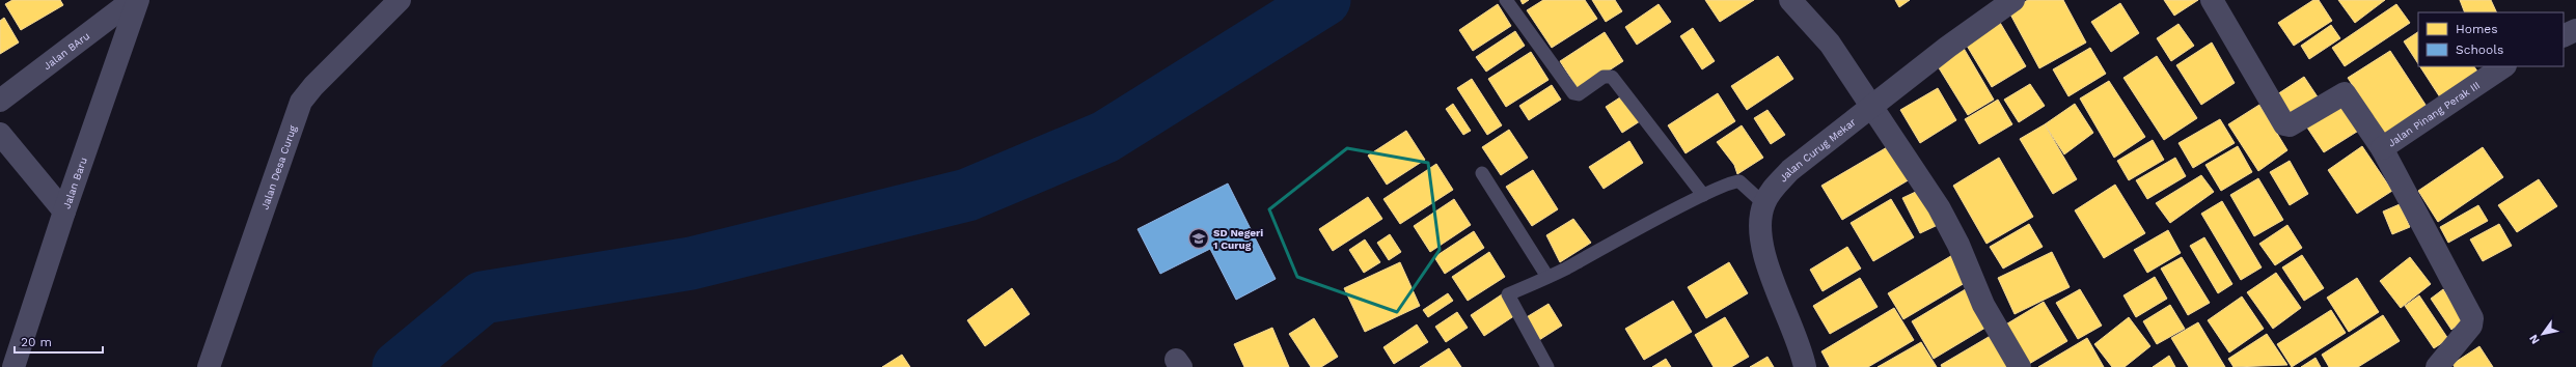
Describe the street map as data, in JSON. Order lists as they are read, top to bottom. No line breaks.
{"streets":{"street":["Jalan BAru","Jalan Pinang Perak III","Jalan Curug Mekar","Jalan Desa Curug","Jalan Baru"]},"crossings":[["Jalan BAru","Jalan Baru"]],"places":{"school or university":["SD Negeri 1 Curug"]},"legend":["Homes","Schools"],"scale_bar":"20 m","north":"bottom left"}
